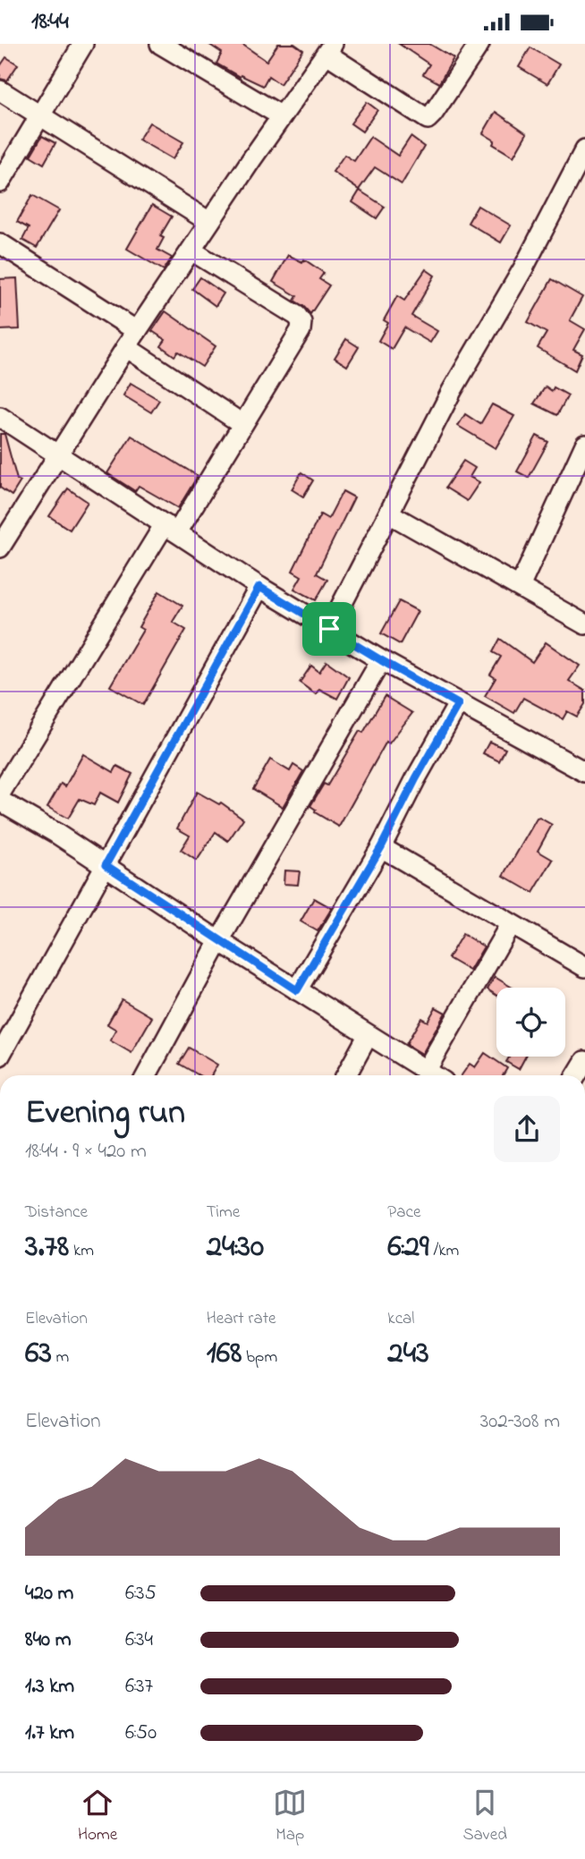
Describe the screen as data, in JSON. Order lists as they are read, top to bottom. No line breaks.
{"page":{"status":"18:44","heading":["Evening run","18:44 · 9 × 420 m"],"stats":[["Distance","3.78 km"],["Time","24:30"],["Pace","6:29 /km"],["Elevation","63 m"],["Heart rate","168 bpm"],["kcal","243"]],"chart":["Elevation","302–308 m"],"list":[{"name":"420 m","note":"6:35"},{"name":"840 m","note":"6:34"},{"name":"1.3 km","note":"6:37"},{"name":"1.7 km","note":"6:50"}],"tabs":["Home","Map","Saved"]}}
